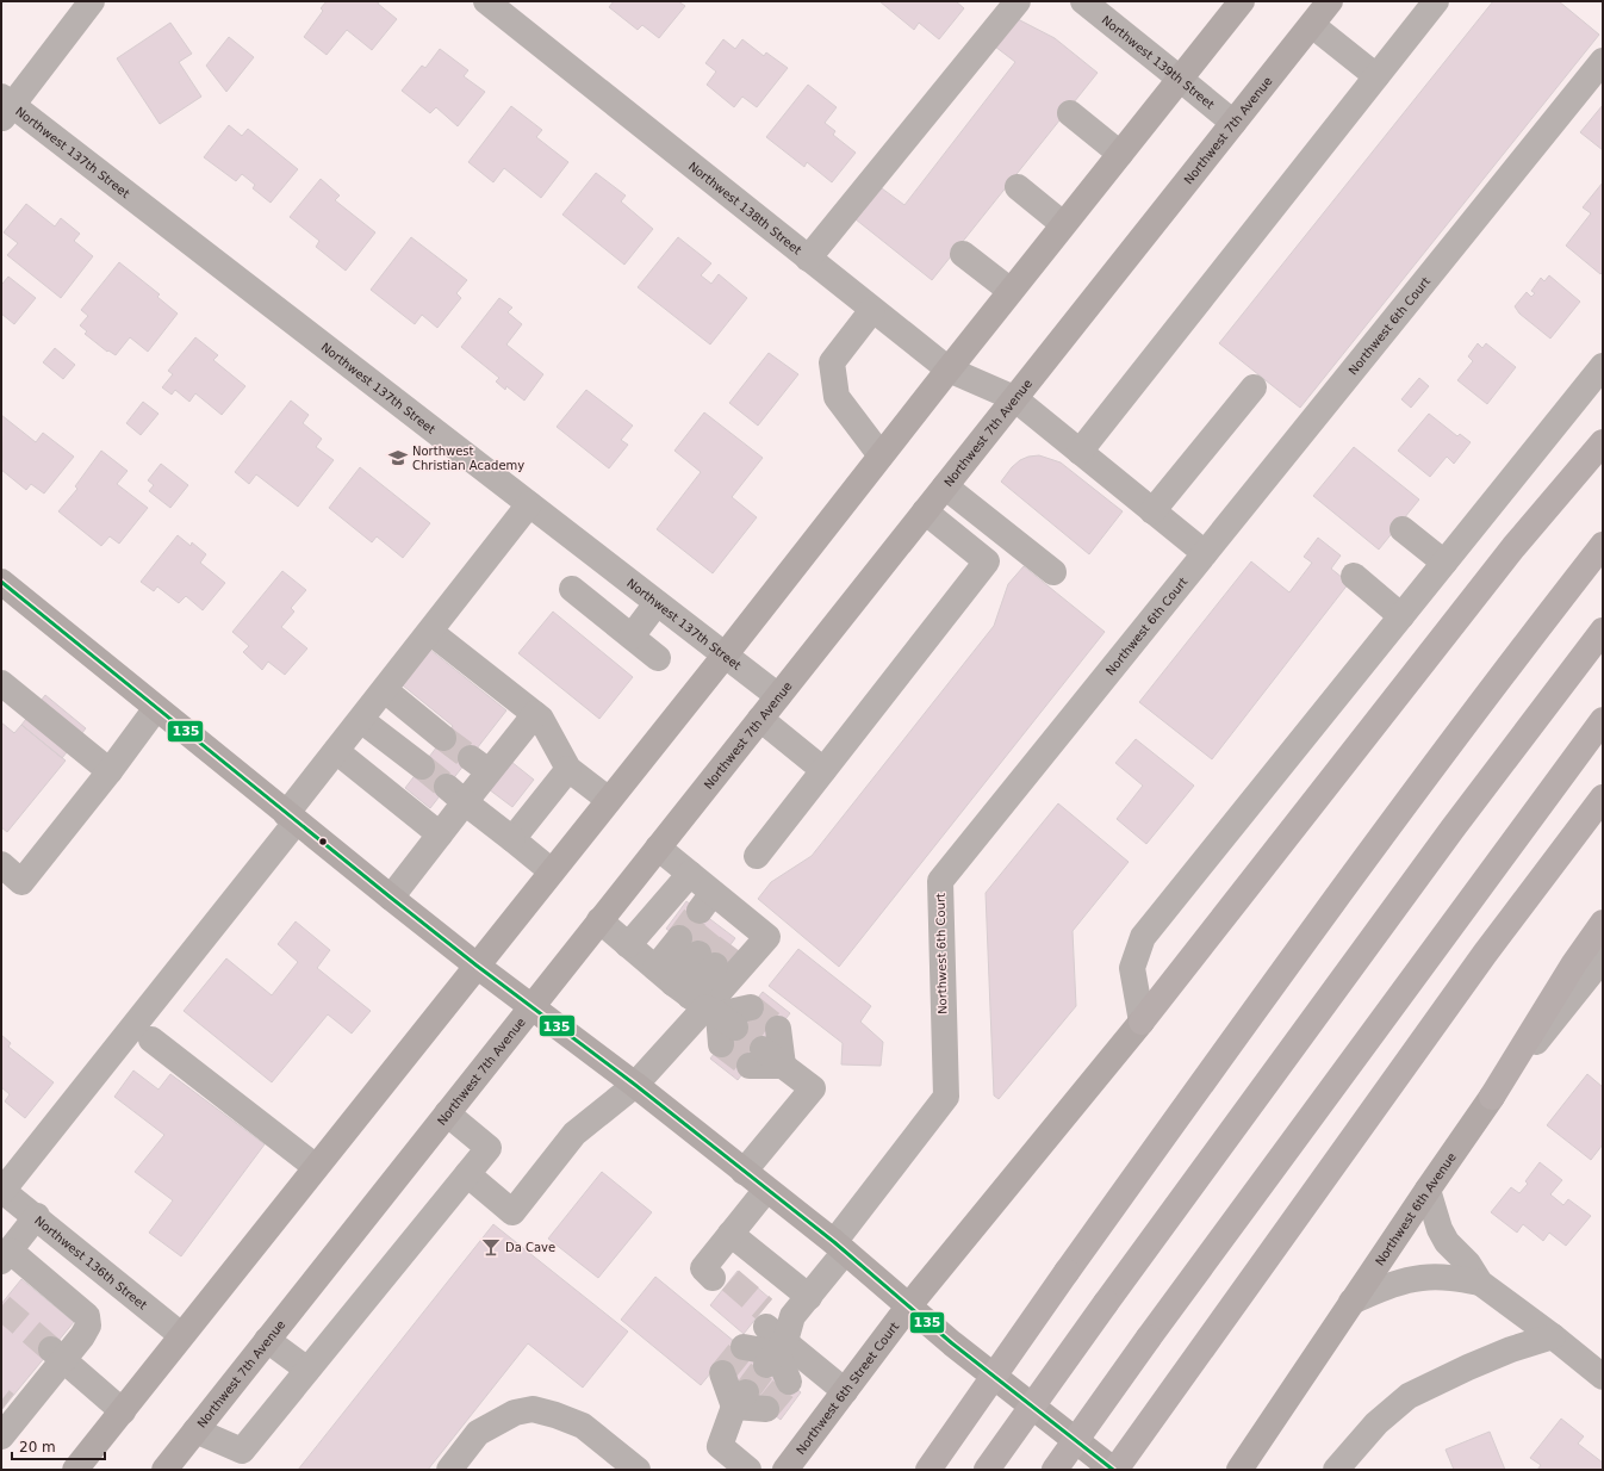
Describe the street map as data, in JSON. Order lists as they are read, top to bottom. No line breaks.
{"streets":{"main road":["Northwest 7th Avenue","Northwest 6th Avenue","Northwest 6th Street Court"],"street":["Northwest 139th Street","Northwest 137th Street","Northwest 138th Street","Northwest 6th Court","Northwest 136th Street"]},"crossings":[["Northwest 139th Street","Northwest 7th Avenue"],["Northwest 7th Avenue","Northwest 137th Street"],["Northwest 7th Avenue","Northwest 138th Street"],["Northwest 138th Street","Northwest 6th Court"]],"places":{"school or university":["Northwest Christian Academy"],"bar":["Da Cave"]},"lines":["transit line 135"],"scale_bar":"20 m"}
